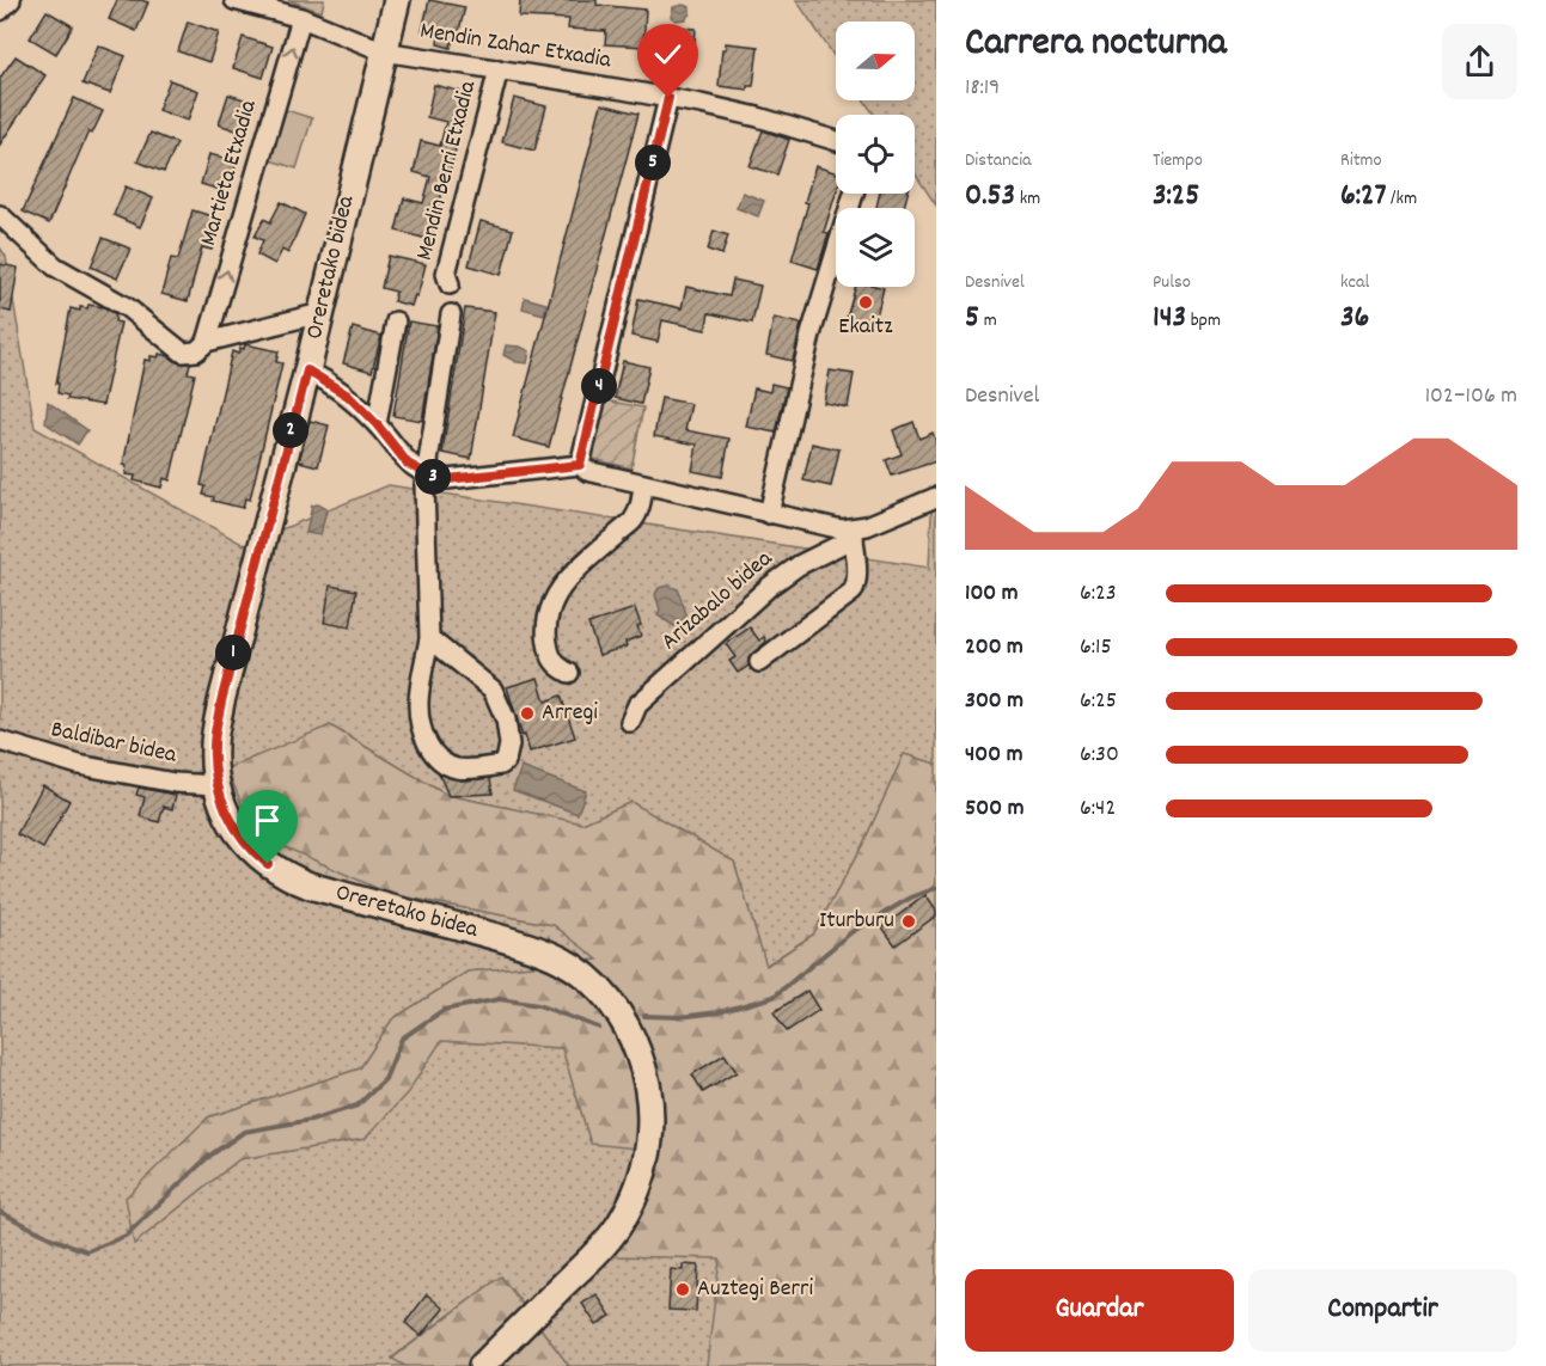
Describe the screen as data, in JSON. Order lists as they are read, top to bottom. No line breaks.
{"streets":{"main road":["Oreretako bidea"],"street":["Mendin Zahar Etxadia","Mendin Berri Etxadia","Martieta Etxadia","Arizabalo bidea","Baldibar bidea"]},"crossings":[["Mendin Zahar Etxadia","Mendin Berri Etxadia"],["Mendin Zahar Etxadia","Oreretako bidea"],["Oreretako bidea","Baldibar bidea"]],"one_way":["Martieta Etxadia"],"places":["Ekaitz","Arregi","Iturburu","Auztegi Berri"],"north":"right","page":{"heading":["Carrera nocturna","18:19"],"stats":[["Distancia","0.53 km"],["Tiempo","3:25"],["Ritmo","6:27 /km"],["Desnivel","5 m"],["Pulso","143 bpm"],["kcal","36"]],"pins":["5","4","2","3","1"],"chart":["Desnivel","102–106 m"],"list":[{"name":"100 m","note":"6:23"},{"name":"200 m","note":"6:15"},{"name":"300 m","note":"6:25"},{"name":"400 m","note":"6:30"},{"name":"500 m","note":"6:42"}],"buttons":["Guardar","Compartir"]}}
